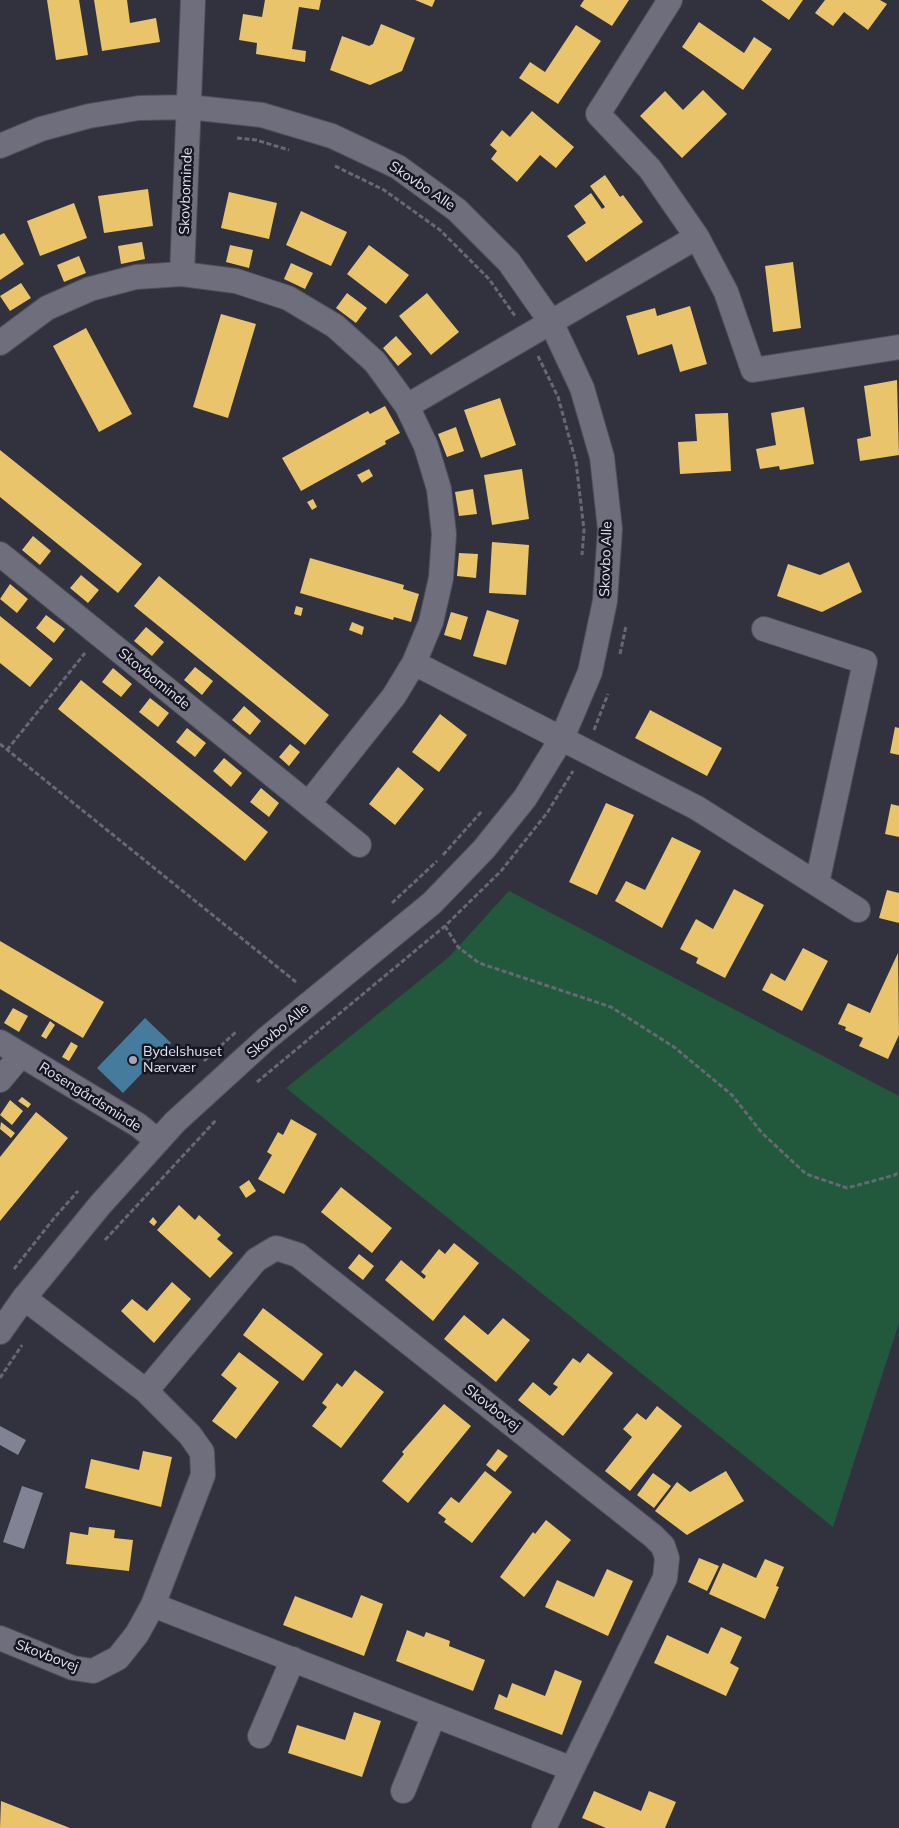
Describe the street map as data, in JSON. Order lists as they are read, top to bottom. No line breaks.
{"streets":{"street":["Skovbo Alle","Skovbominde","Rosengårdsminde","Skovbovej"]},"crossings":[["Skovbo Alle","Skovbominde"],["Skovbo Alle","Rosengårdsminde"],["Skovbo Alle","Skovbovej"]],"places":["Bydelshuset Nærvær"]}
